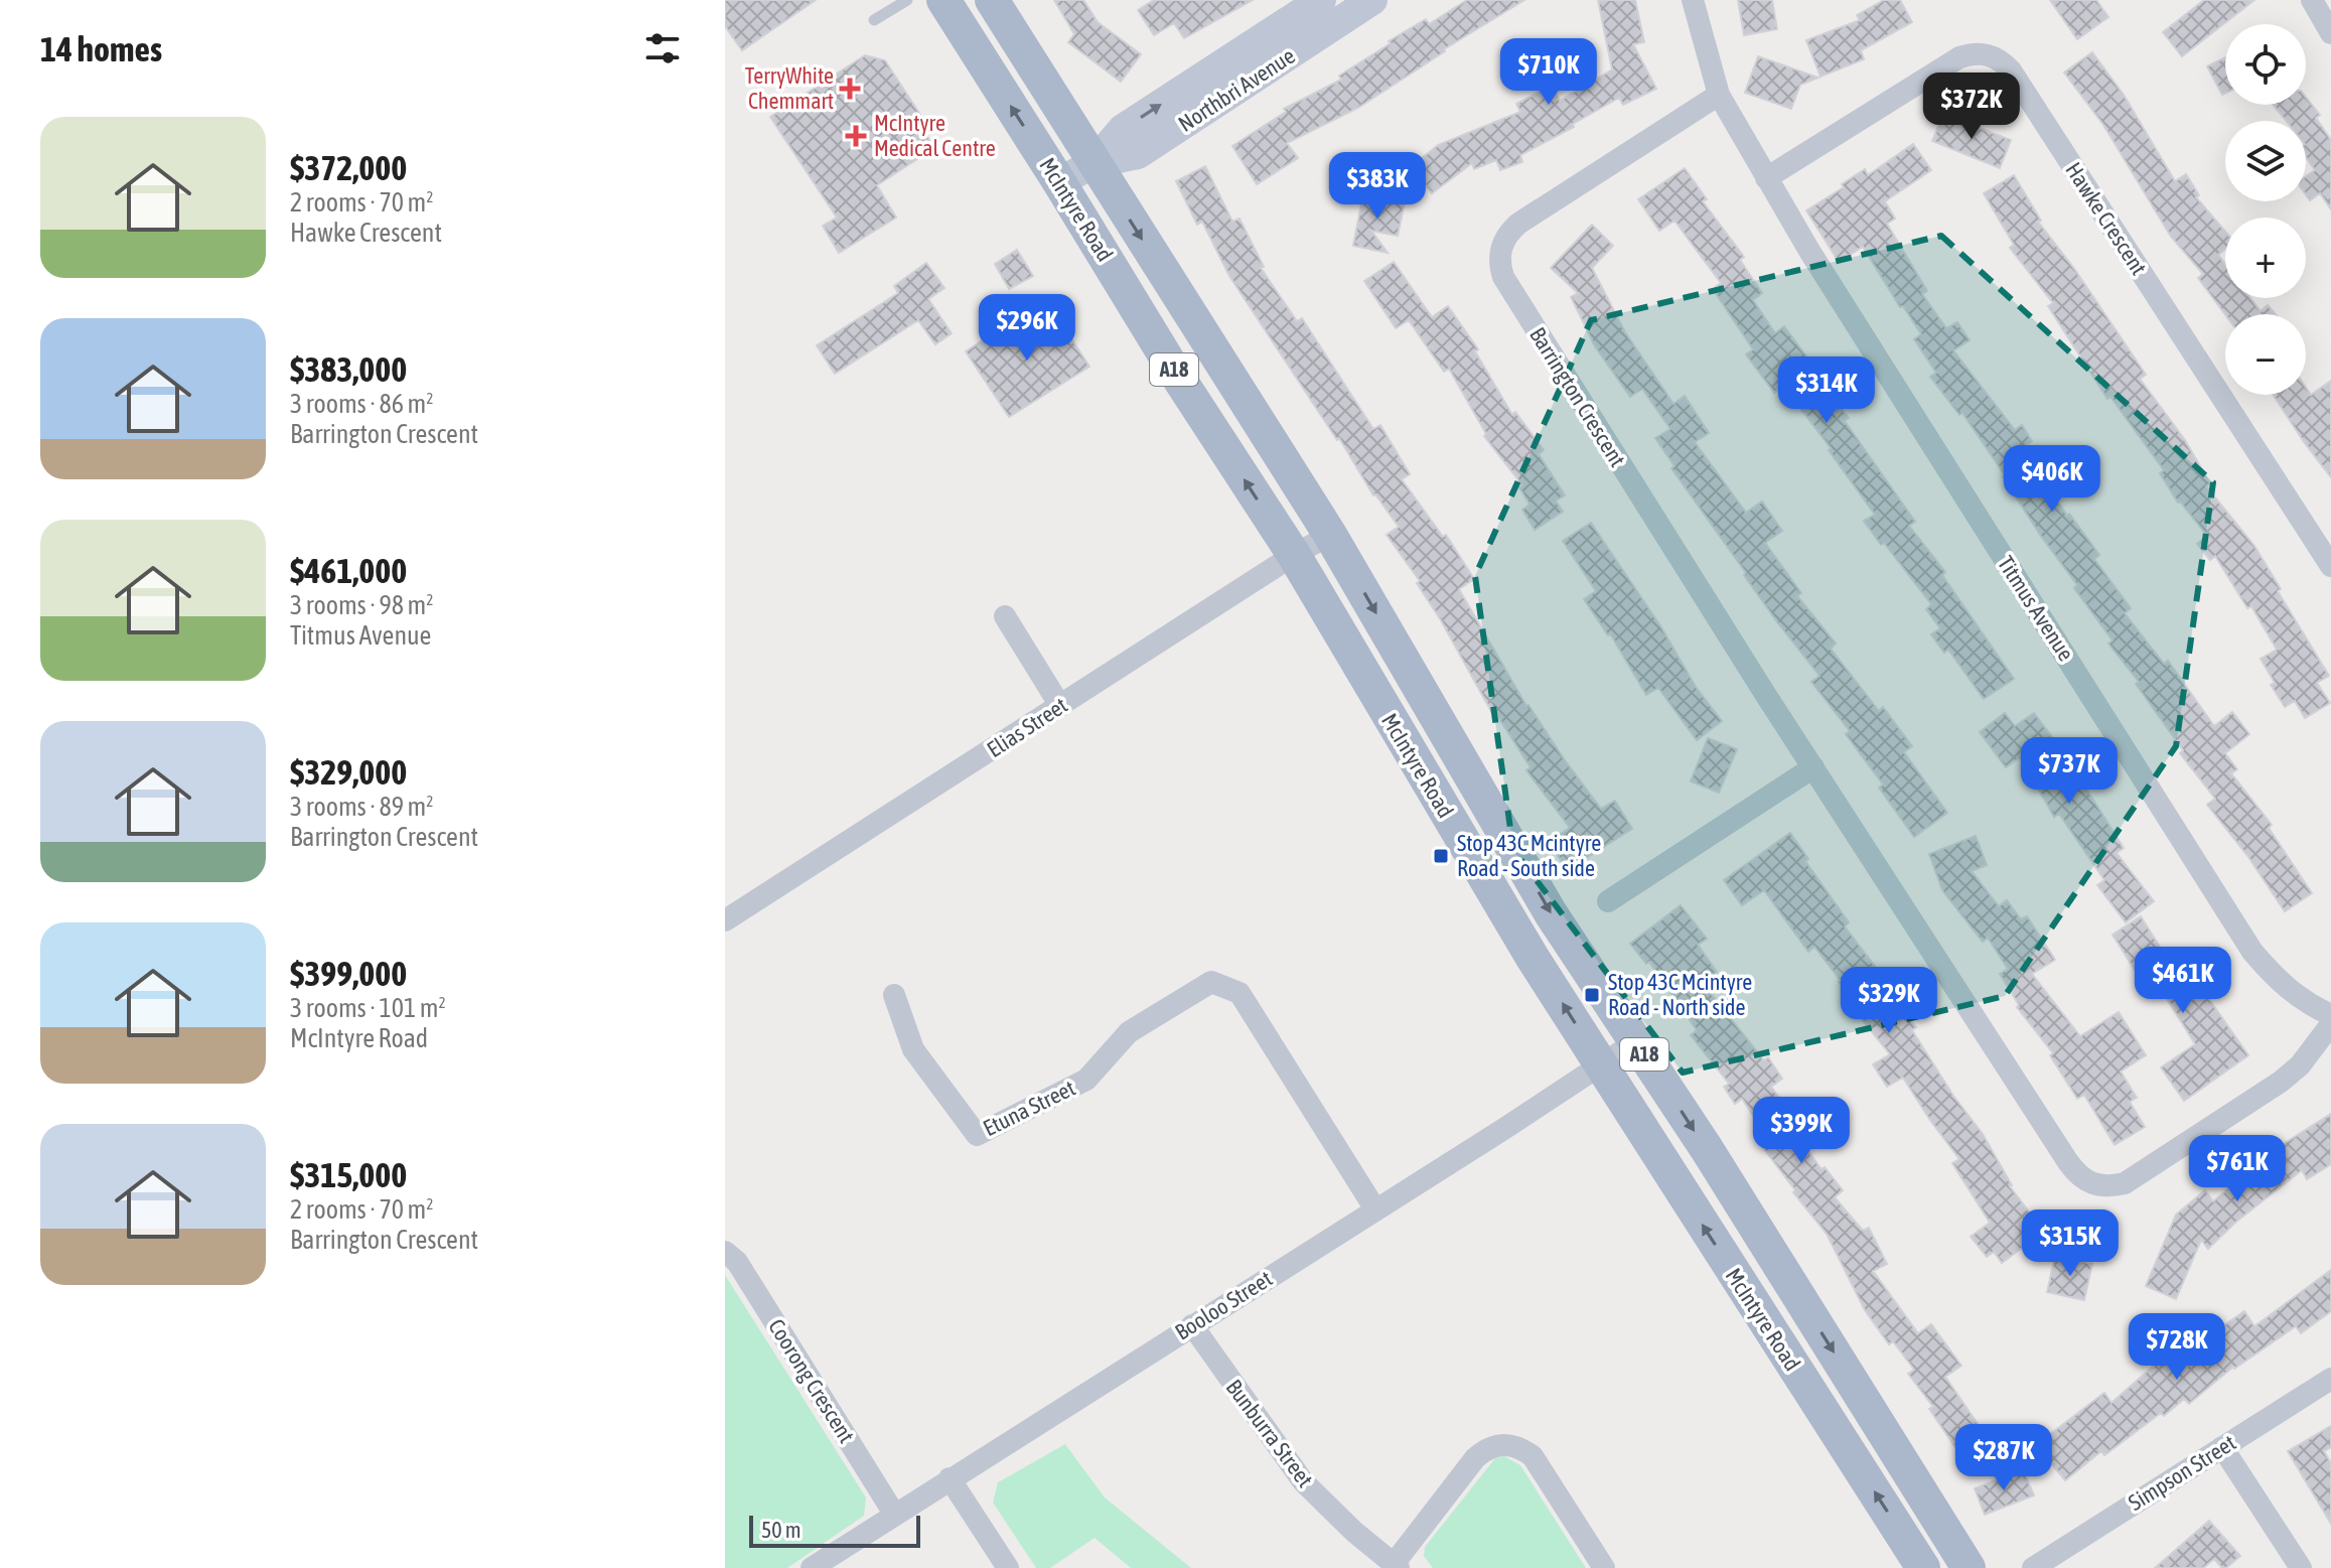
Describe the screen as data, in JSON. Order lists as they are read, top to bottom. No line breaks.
{"streets":{"main road":["McIntyre Road","A18"],"street":["Northbri Avenue","Hawke Crescent","Barrington Crescent","Titmus Avenue","Elias Street","Etuna Street","Booloo Street","Coorong Crescent","Bunburra Street","Simpson Street"]},"crossings":[["Northbri Avenue","McIntyre Road"],["McIntyre Road","Elias Street"],["McIntyre Road","Booloo Street"],["Hawke Crescent","Titmus Avenue"],["Barrington Crescent","Titmus Avenue"],["Etuna Street","Booloo Street"],["Booloo Street","Coorong Crescent"],["Booloo Street","Bunburra Street"]],"places":{"health":["TerryWhite Chemmart","McIntyre Medical Centre"],"transit":["Stop 43C Mcintyre Road - South side","Stop 43C Mcintyre Road - North side"]},"scale_bar":"50 m","page":{"heading":"14 homes","map_buttons":["+","−"],"price":["$710K","$372K","$383K","$296K","$314K","$406K","$737K","$461K","$329K","$399K","$761K","$315K","$728K","$287K"],"list":[{"name":"$372,000","note":"2 rooms · 70 m² · Hawke Crescent"},{"name":"$383,000","note":"3 rooms · 86 m² · Barrington Crescent"},{"name":"$461,000","note":"3 rooms · 98 m² · Titmus Avenue"},{"name":"$329,000","note":"3 rooms · 89 m² · Barrington Crescent"},{"name":"$399,000","note":"3 rooms · 101 m² · McIntyre Road"},{"name":"$315,000","note":"2 rooms · 70 m² · Barrington Crescent"}],"scale":"50 m"}}
